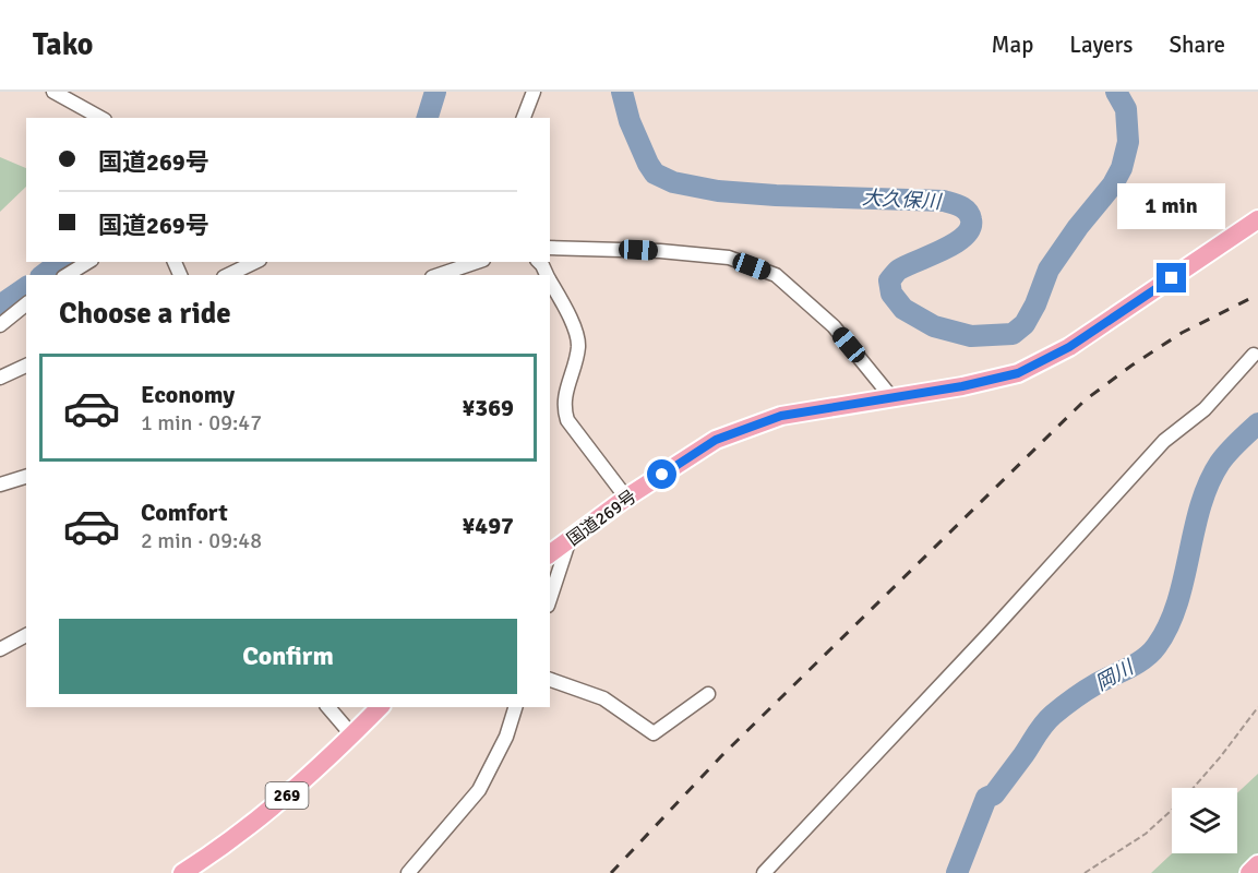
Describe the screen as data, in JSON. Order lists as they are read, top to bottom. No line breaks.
{"streets":{"highway":["国道269号","269"]},"water":["大久保川","岡川"],"page":{"header":"Tako","nav":["Map","Layers","Share"],"banner":["国道269号","国道269号"],"bubble":"1 min","heading":"Choose a ride","list":[{"name":"Economy","note":"1 min · 09:47","value":"¥369"},{"name":"Comfort","note":"2 min · 09:48","value":"¥497"}],"buttons":"Confirm"}}
